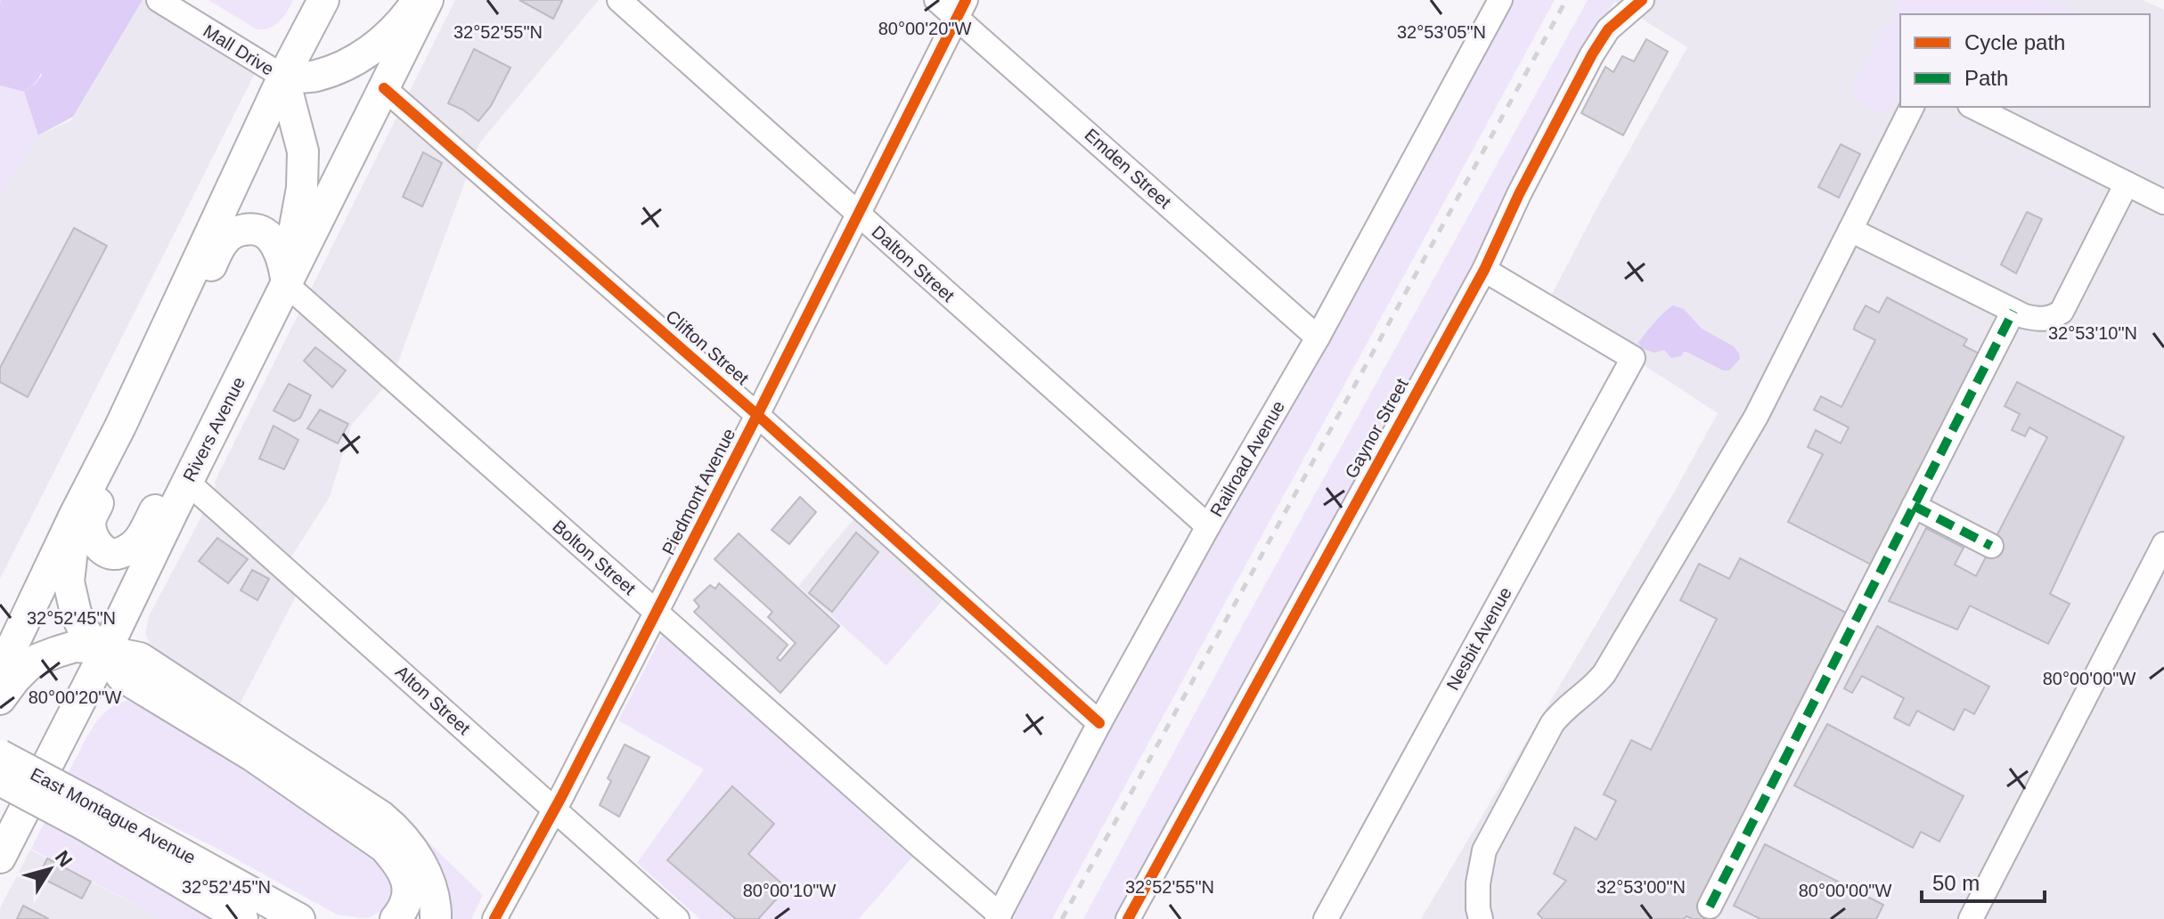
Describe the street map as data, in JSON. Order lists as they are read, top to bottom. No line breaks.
{"streets":{"main road":["Rivers Avenue","East Montague Avenue"],"street":["Mall Drive","Emden Street","Dalton Street","Clifton Street","Gaynor Street","Railroad Avenue","Piedmont Avenue","Bolton Street","Nesbit Avenue","Alton Street"]},"crossings":[["Emden Street","Railroad Avenue"],["Emden Street","Piedmont Avenue"],["Dalton Street","Railroad Avenue"],["Dalton Street","Piedmont Avenue"],["Clifton Street","Rivers Avenue"],["Clifton Street","Railroad Avenue"],["Clifton Street","Piedmont Avenue"],["Gaynor Street","Nesbit Avenue"],["Rivers Avenue","Bolton Street"],["Rivers Avenue","Alton Street"],["Railroad Avenue","Bolton Street"],["Piedmont Avenue","Bolton Street"],["Piedmont Avenue","Alton Street"]],"legend":["Cycle path","Path"],"scale_bar":"50 m","north":"top right","coordinates":["80°00'20\"W","32°52'55\"N","32°53'05\"N","32°53'10\"N","32°52'45\"N","80°00'00\"W","32°53'00\"N","80°00'10\"W"]}
